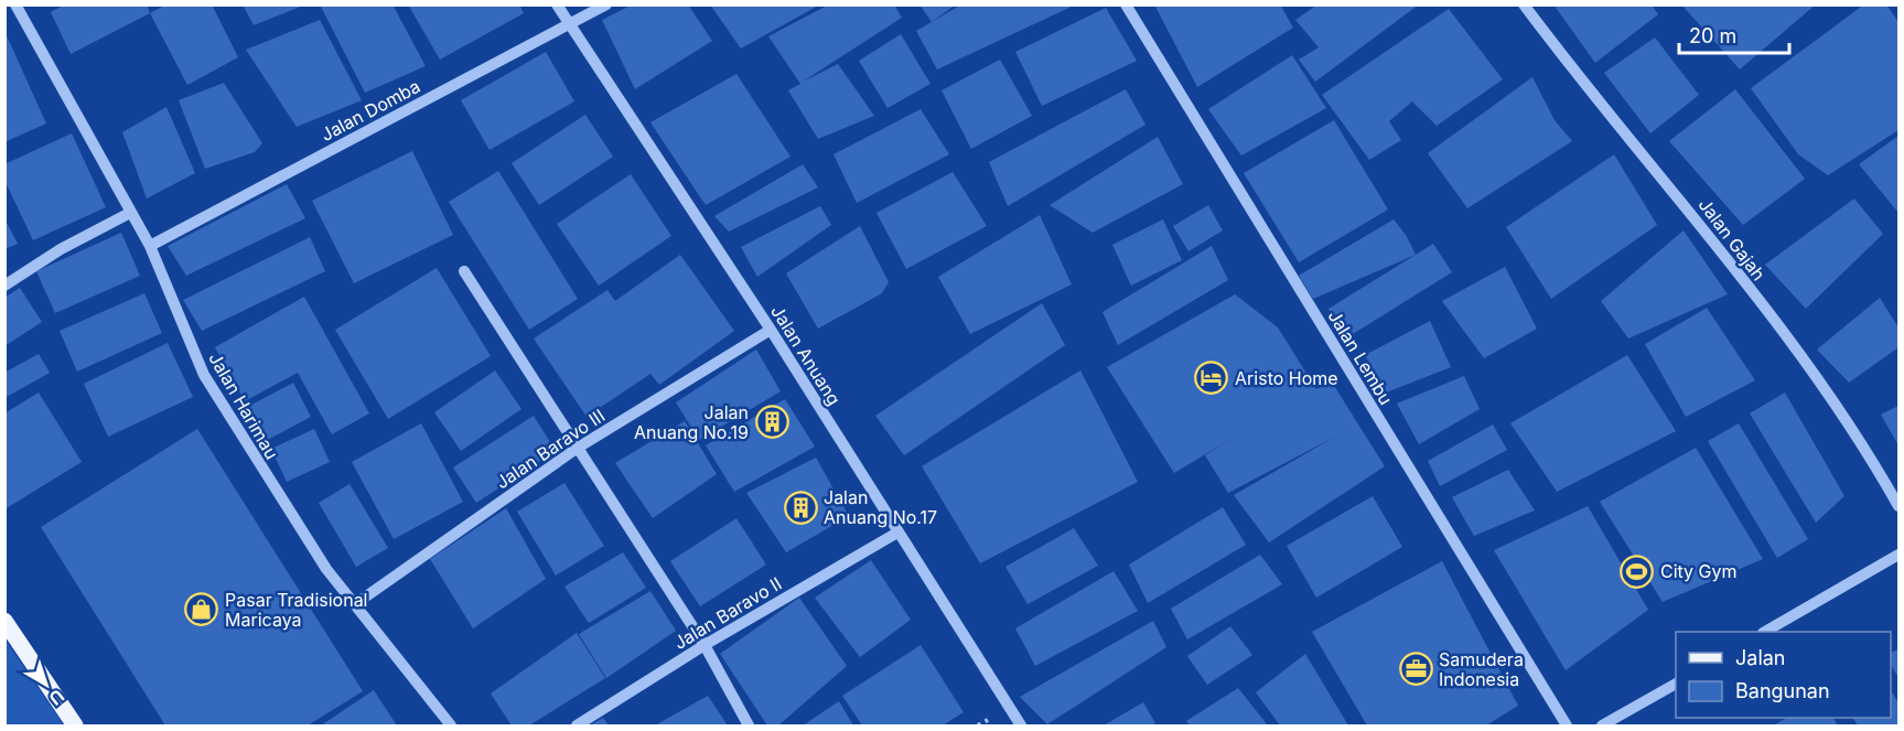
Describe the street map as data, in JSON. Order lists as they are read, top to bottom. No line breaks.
{"streets":{"street":["Jalan Domba","Jalan Gajah","Jalan Anuang","Jalan Lembu","Jalan Harimau","Jalan Baravo III","Jalan Baravo II"]},"crossings":[["Jalan Domba","Jalan Anuang"],["Jalan Domba","Jalan Harimau"],["Jalan Anuang","Jalan Baravo III"],["Jalan Anuang","Jalan Baravo II"],["Jalan Harimau","Jalan Baravo III"]],"places":{"hotel":["Aristo Home"],"building":["Jalan Anuang No.19","Jalan Anuang No.17"],"sports":["City Gym"],"shop":["Pasar Tradisional Maricaya"],"office":["Samudera Indonesia"]},"legend":["Jalan","Bangunan"],"scale_bar":"20 m","north":"bottom right"}
